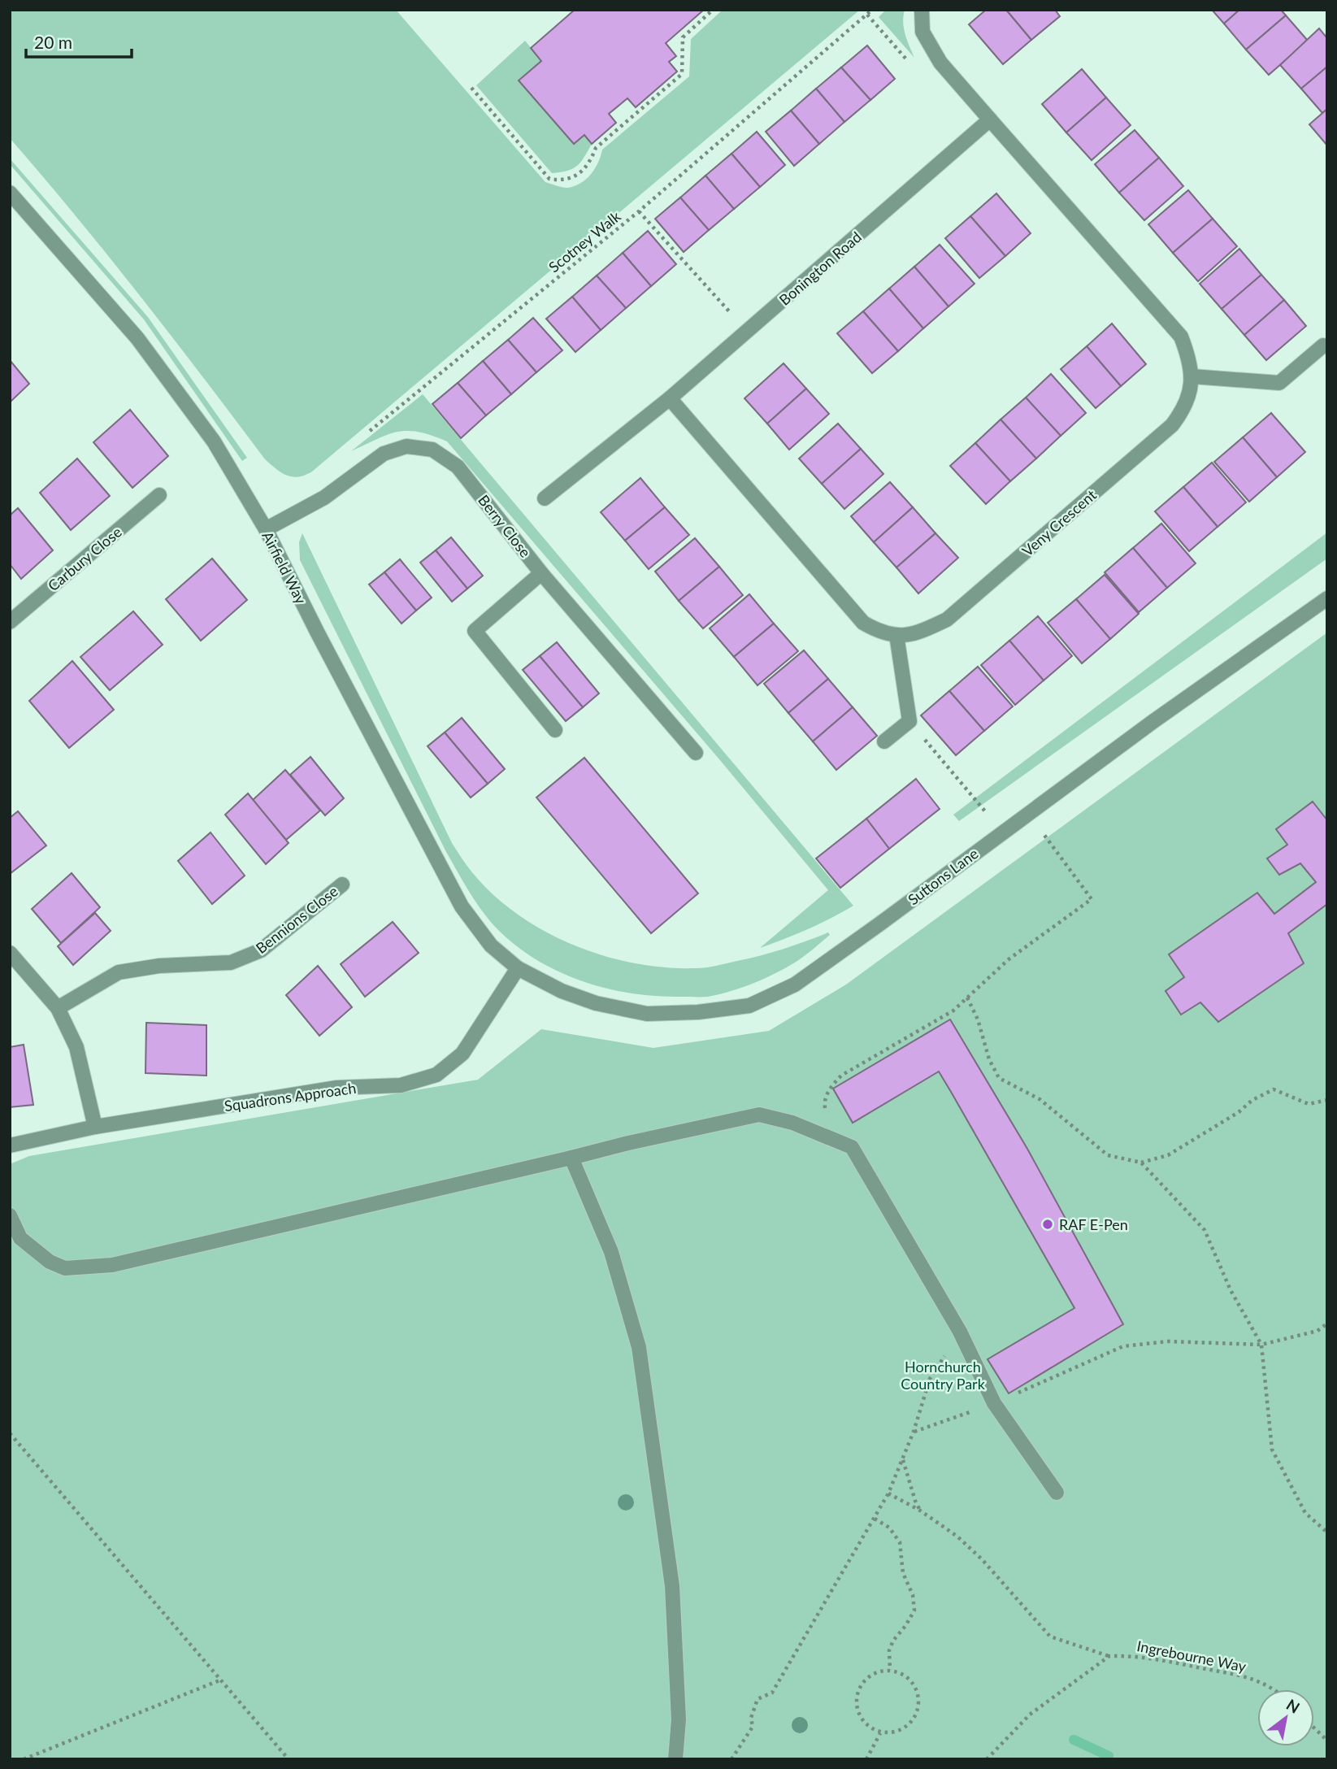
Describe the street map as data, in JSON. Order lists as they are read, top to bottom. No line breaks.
{"streets":{"street":["Bonington Road","Veny Crescent","Berry Close","Carbury Close","Airfield Way","Suttons Lane","Bennions Close","Squadrons Approach"],"path":["Scotney Walk","Ingrebourne Way"]},"crossings":[["Bonington Road","Veny Crescent"],["Berry Close","Airfield Way"],["Airfield Way","Suttons Lane"],["Airfield Way","Squadrons Approach"],["Suttons Lane","Squadrons Approach"]],"parks":["Hornchurch Country Park"],"places":["RAF E-Pen"],"scale_bar":"20 m","north":"top right"}
